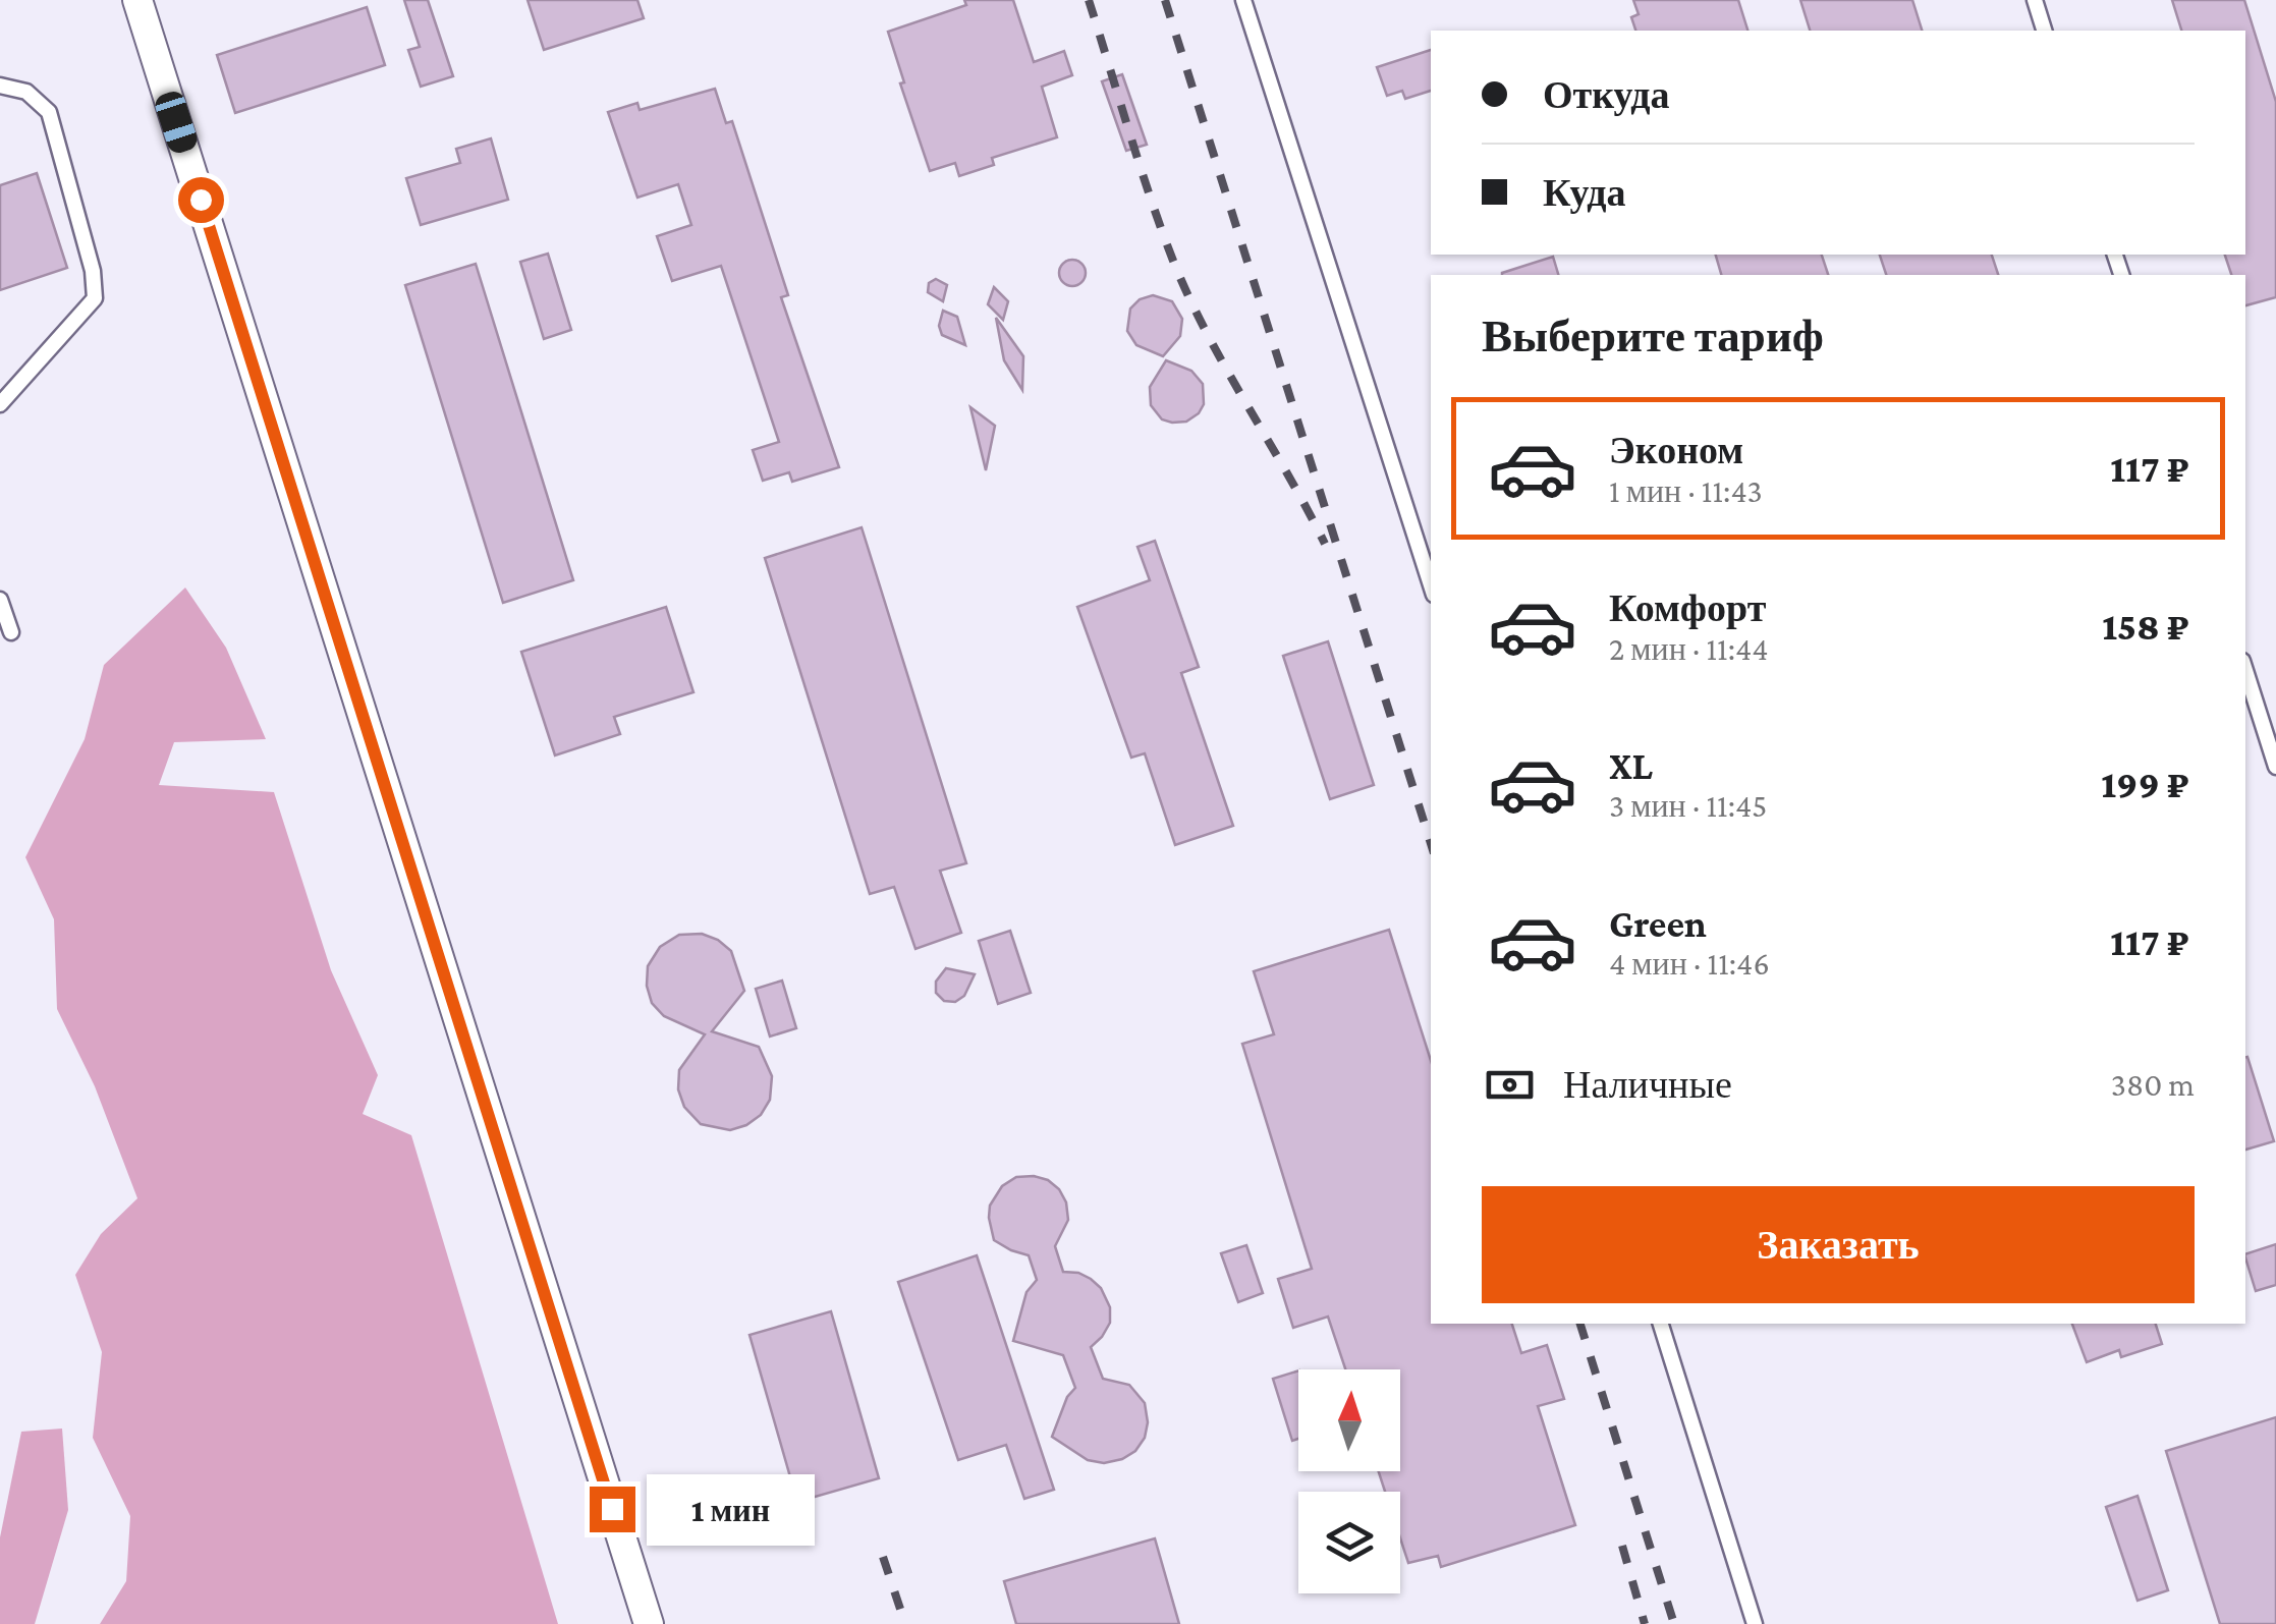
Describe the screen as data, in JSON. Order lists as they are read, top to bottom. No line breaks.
{"north":"top","page":{"banner":["Откуда","Куда"],"heading":"Выберите тариф","list":[{"name":"Эконом","note":"1 мин · 11:43","value":"117 ₽"},{"name":"Комфорт","note":"2 мин · 11:44","value":"158 ₽"},{"name":"XL","note":"3 мин · 11:45","value":"199 ₽"},{"name":"Green","note":"4 мин · 11:46","value":"117 ₽"}],"pay":["Наличные","380 m"],"buttons":"Заказать","bubble":"1 мин"}}
